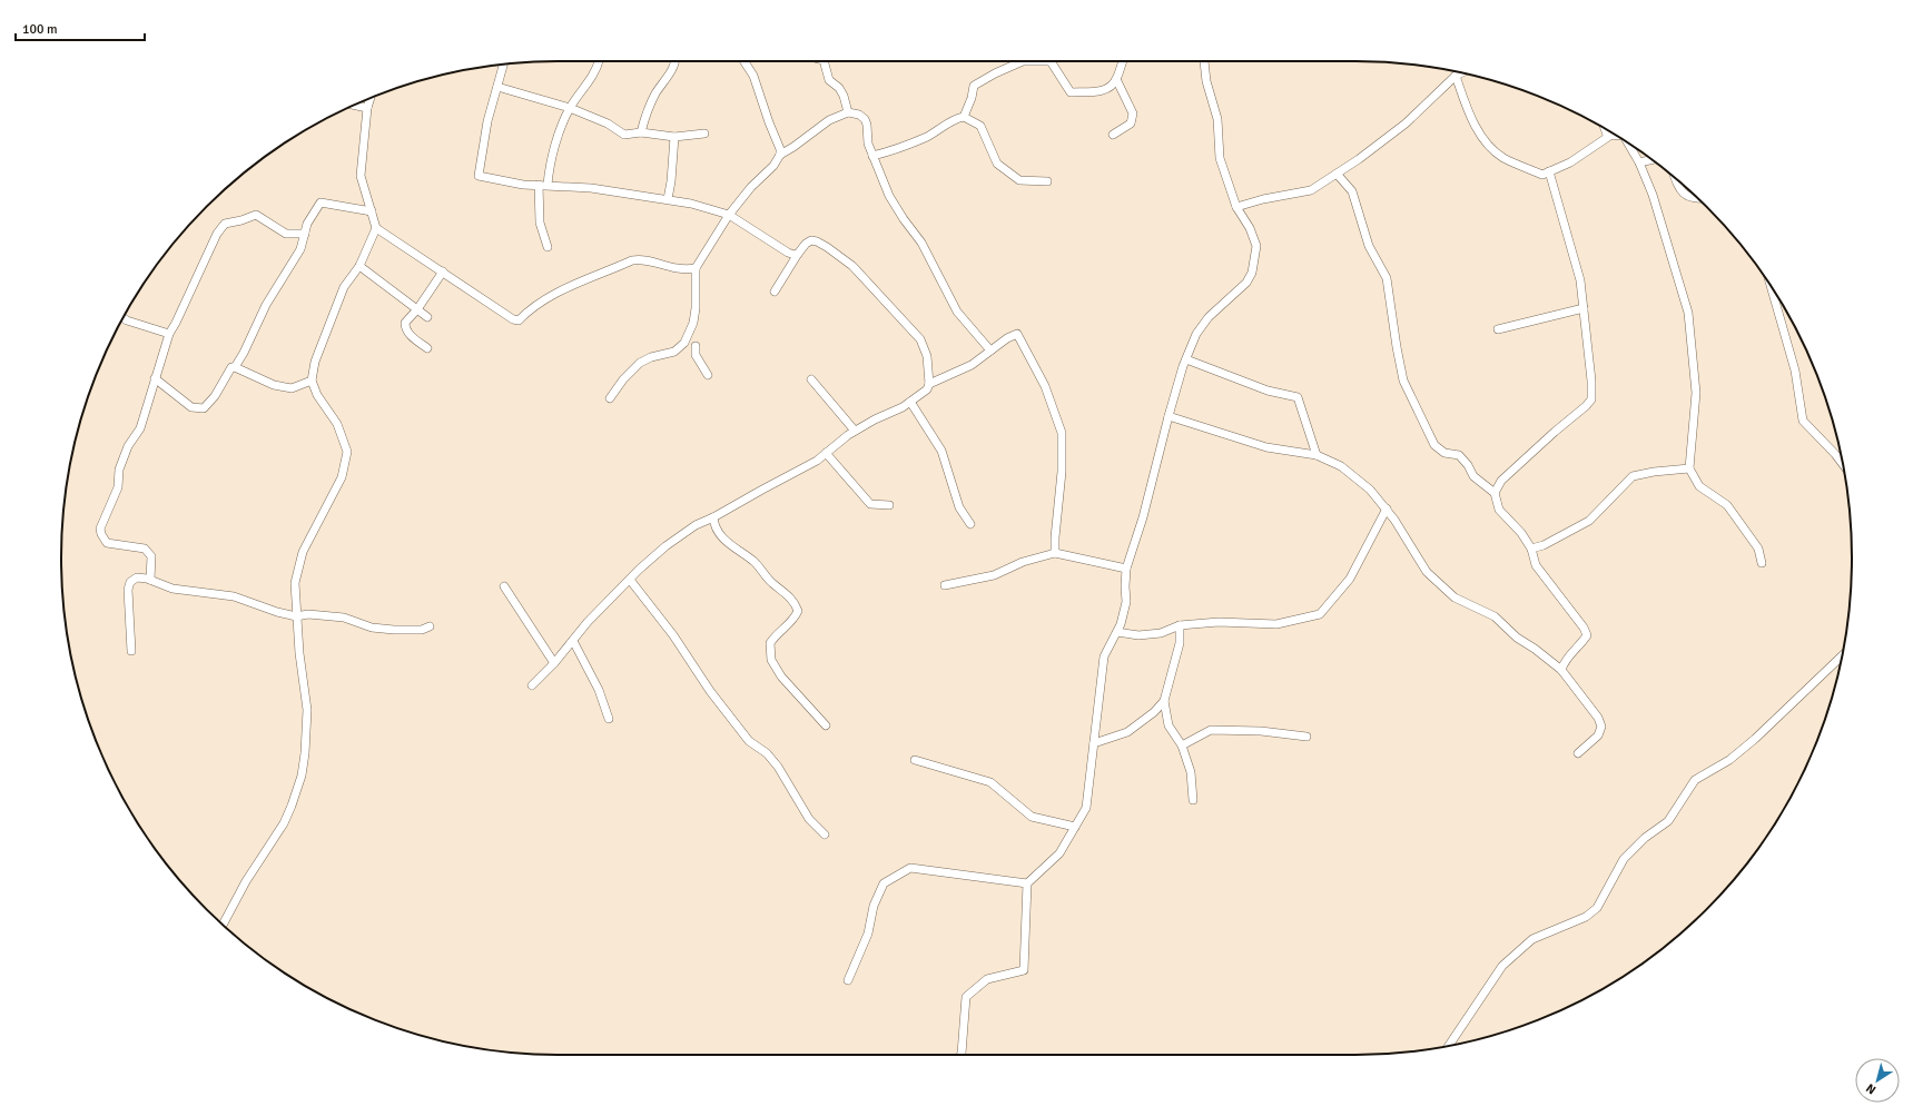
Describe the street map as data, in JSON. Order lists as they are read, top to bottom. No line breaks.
{"scale_bar":"100 m","north":"bottom left"}
